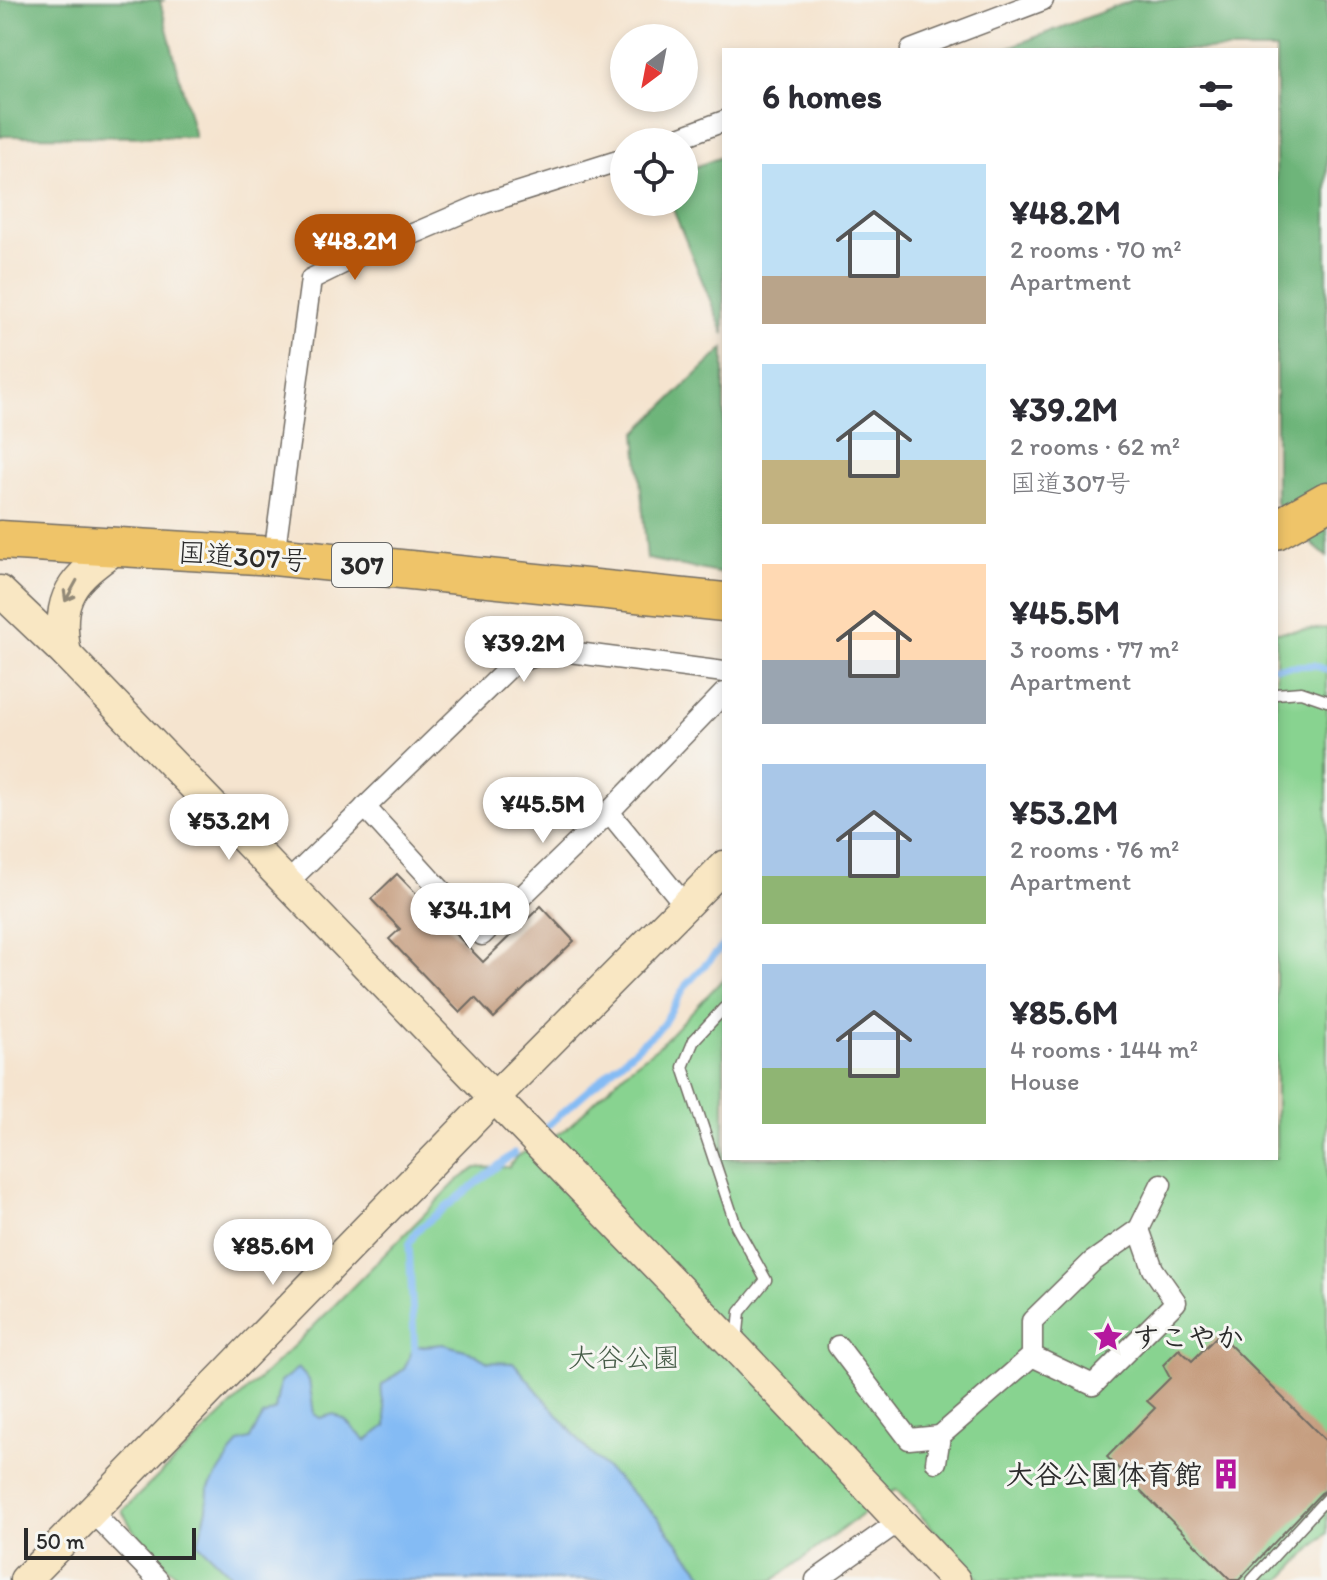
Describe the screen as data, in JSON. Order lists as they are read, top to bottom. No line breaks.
{"streets":{"highway":["国道307号","307"]},"parks":["大谷公園"],"places":{"place":["すこやか"],"building":["大谷公園体育館"]},"scale_bar":"50 m","north":"bottom left","page":{"heading":"6 homes","list":[{"name":"¥48.2M","note":"2 rooms · 70 m² · Apartment"},{"name":"¥39.2M","note":"2 rooms · 62 m² · 国道307号"},{"name":"¥45.5M","note":"3 rooms · 77 m² · Apartment"},{"name":"¥53.2M","note":"2 rooms · 76 m² · Apartment"},{"name":"¥85.6M","note":"4 rooms · 144 m² · House"}],"price":["¥48.2M","¥39.2M","¥45.5M","¥53.2M","¥34.1M","¥85.6M"],"scale":"50 m"}}
